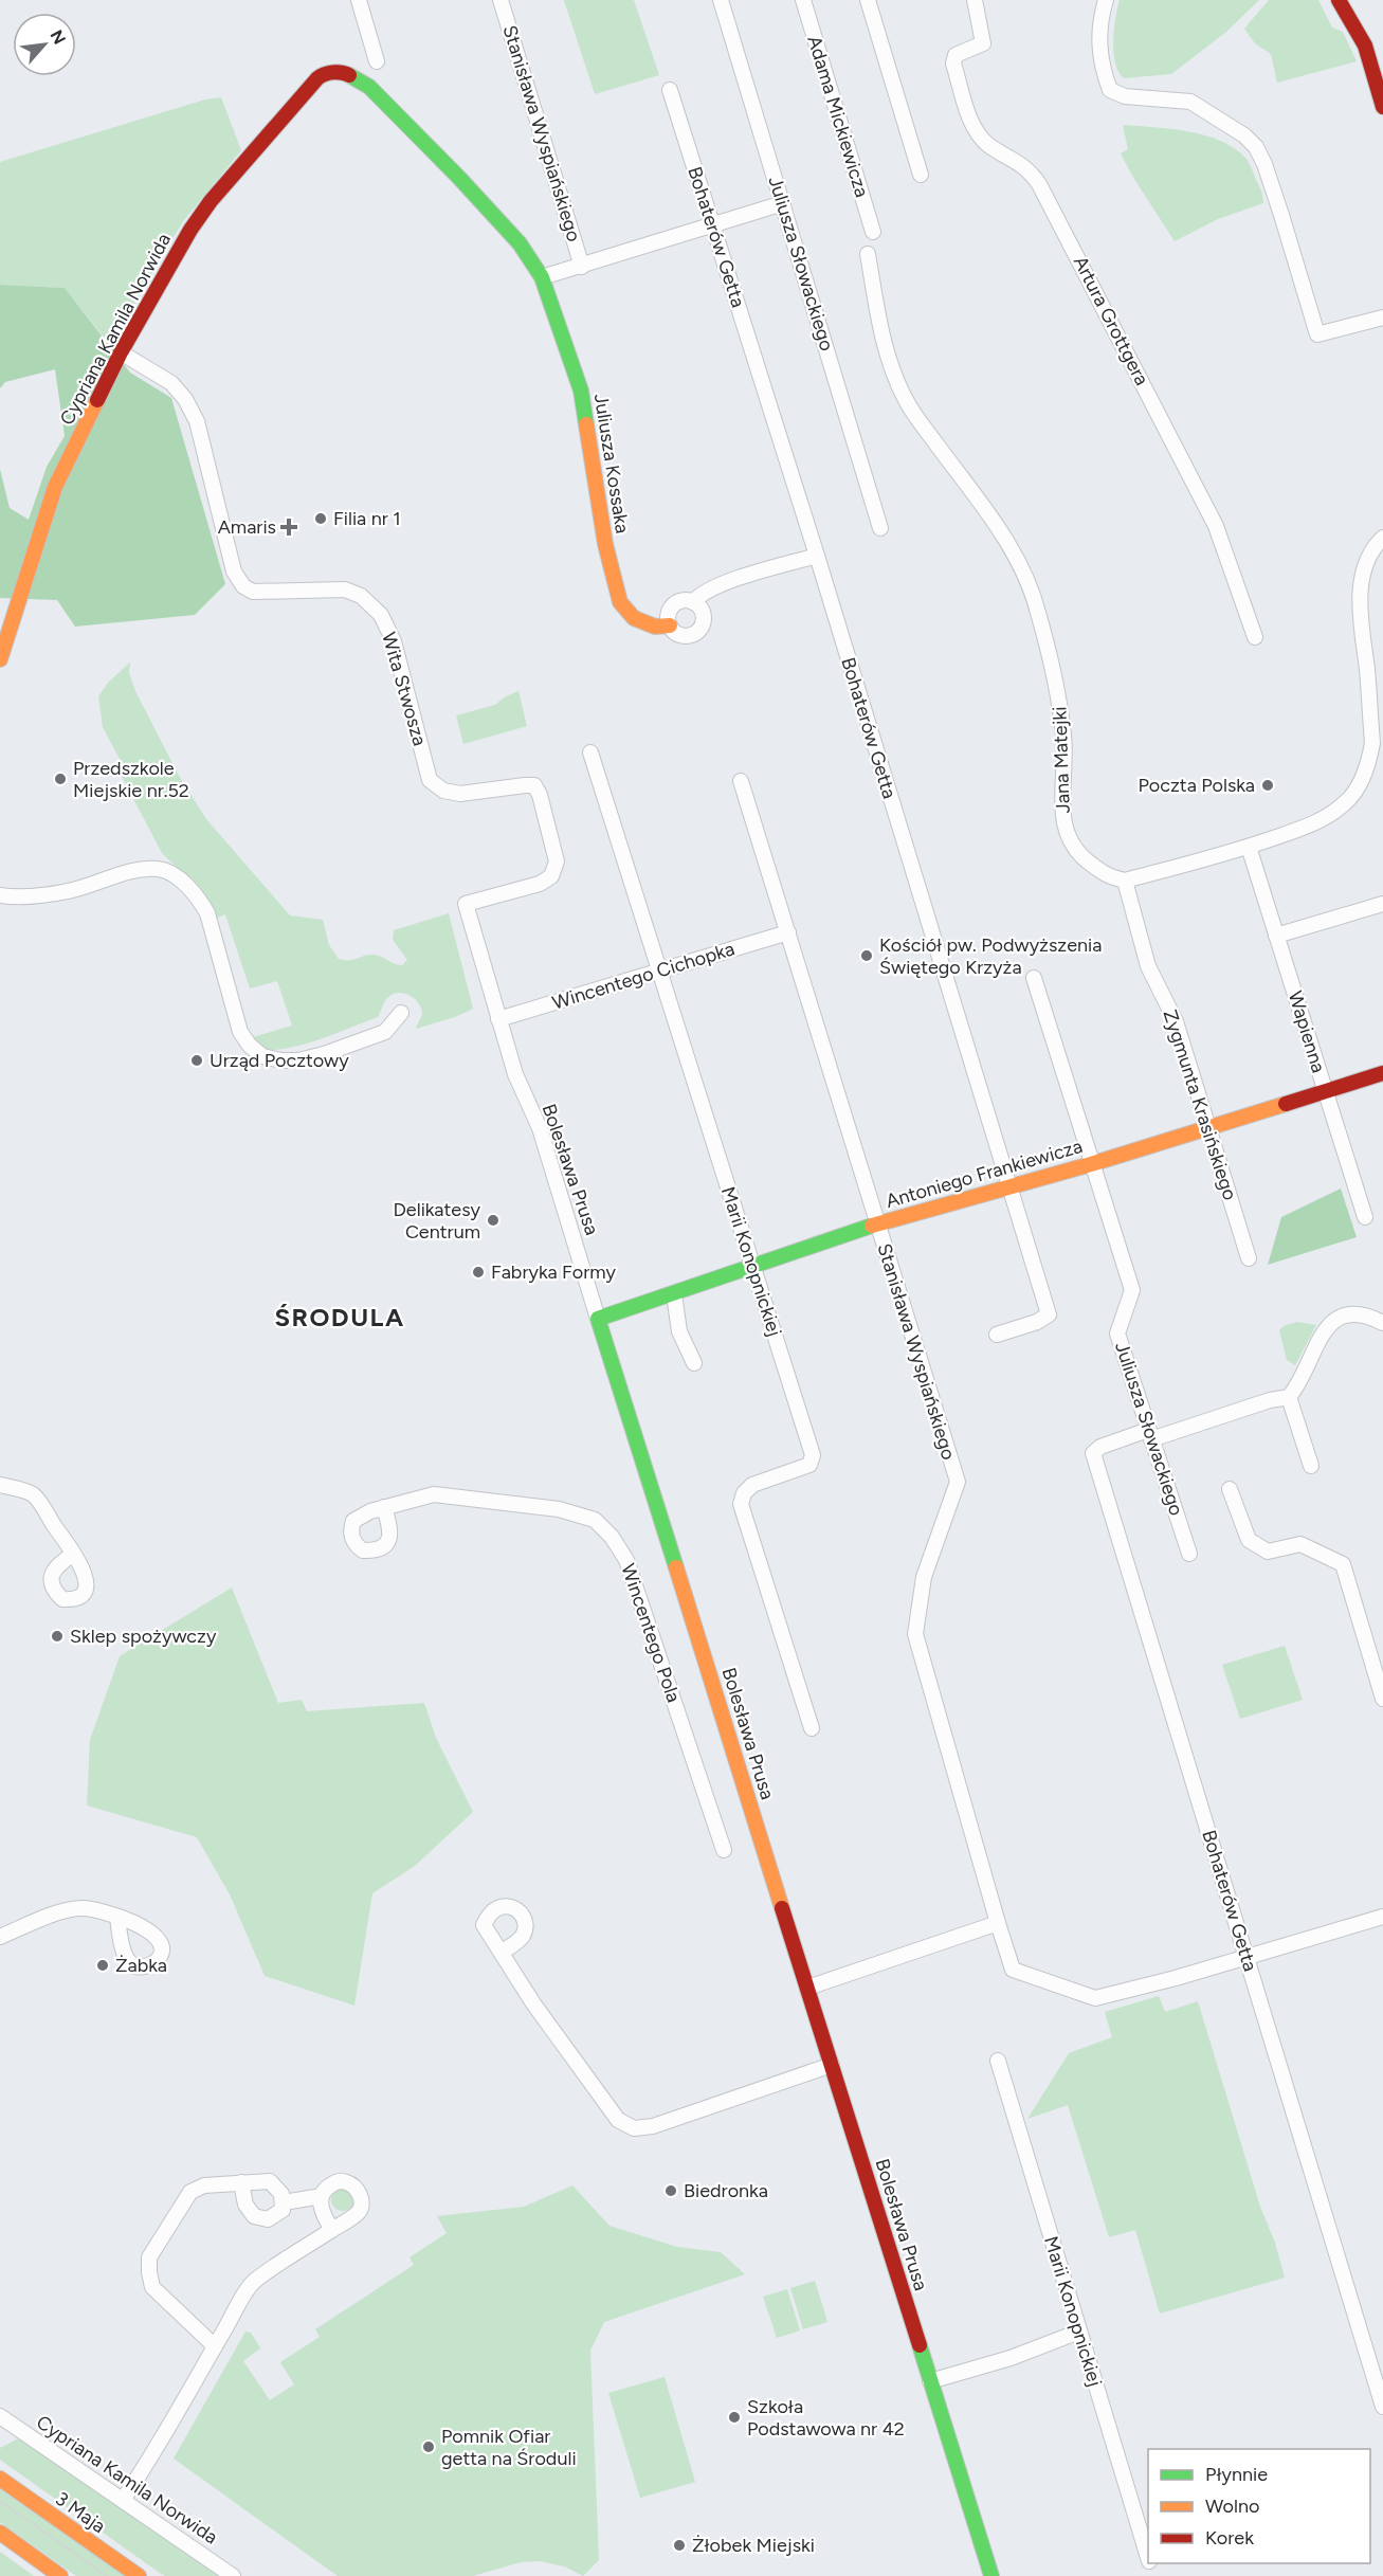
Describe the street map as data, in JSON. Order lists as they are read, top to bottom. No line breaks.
{"streets":{"street":["Adama Mickiewicza","Stanisława Wyspiańskiego","Bohaterów Getta","Juliusza Słowackiego","Artura Grottgera","Cypriana Kamila Norwida","Juliusza Kossaka","Wita Stwosza","Jana Matejki","Wincentego Cichopka","Wapienna","Zygmunta Krasińskiego","Bolesława Prusa","Antoniego Frankiewicza","Marii Konopnickiej","Wincentego Pola","3 Maja"]},"crossings":[["Stanisława Wyspiańskiego","Bohaterów Getta"],["Stanisława Wyspiańskiego","Wincentego Cichopka"],["Stanisława Wyspiańskiego","Antoniego Frankiewicza"],["Bohaterów Getta","Juliusza Słowackiego"],["Bohaterów Getta","Antoniego Frankiewicza"],["Juliusza Słowackiego","Antoniego Frankiewicza"],["Cypriana Kamila Norwida","Juliusza Kossaka"],["Cypriana Kamila Norwida","Wita Stwosza"],["Wita Stwosza","Bolesława Prusa"],["Jana Matejki","Zygmunta Krasińskiego"],["Wincentego Cichopka","Bolesława Prusa"],["Wincentego Cichopka","Marii Konopnickiej"],["Wapienna","Antoniego Frankiewicza"],["Zygmunta Krasińskiego","Antoniego Frankiewicza"],["Bolesława Prusa","Antoniego Frankiewicza"],["Antoniego Frankiewicza","Marii Konopnickiej"]],"districts":["ŚRODULA"],"places":{"other":["Filia nr 1","Przedszkole Miejskie nr.52","Poczta Polska","Kościół pw. Podwyższenia Świętego Krzyża","Urząd Pocztowy","Delikatesy Centrum","Fabryka Formy","Sklep spożywczy","Żabka","Biedronka","Szkoła Podstawowa nr 42","Pomnik Ofiar getta na Środuli","Żłobek Miejski"],"health":["Amaris"]},"legend":["Płynnie","Wolno","Korek"],"north":"top right"}
